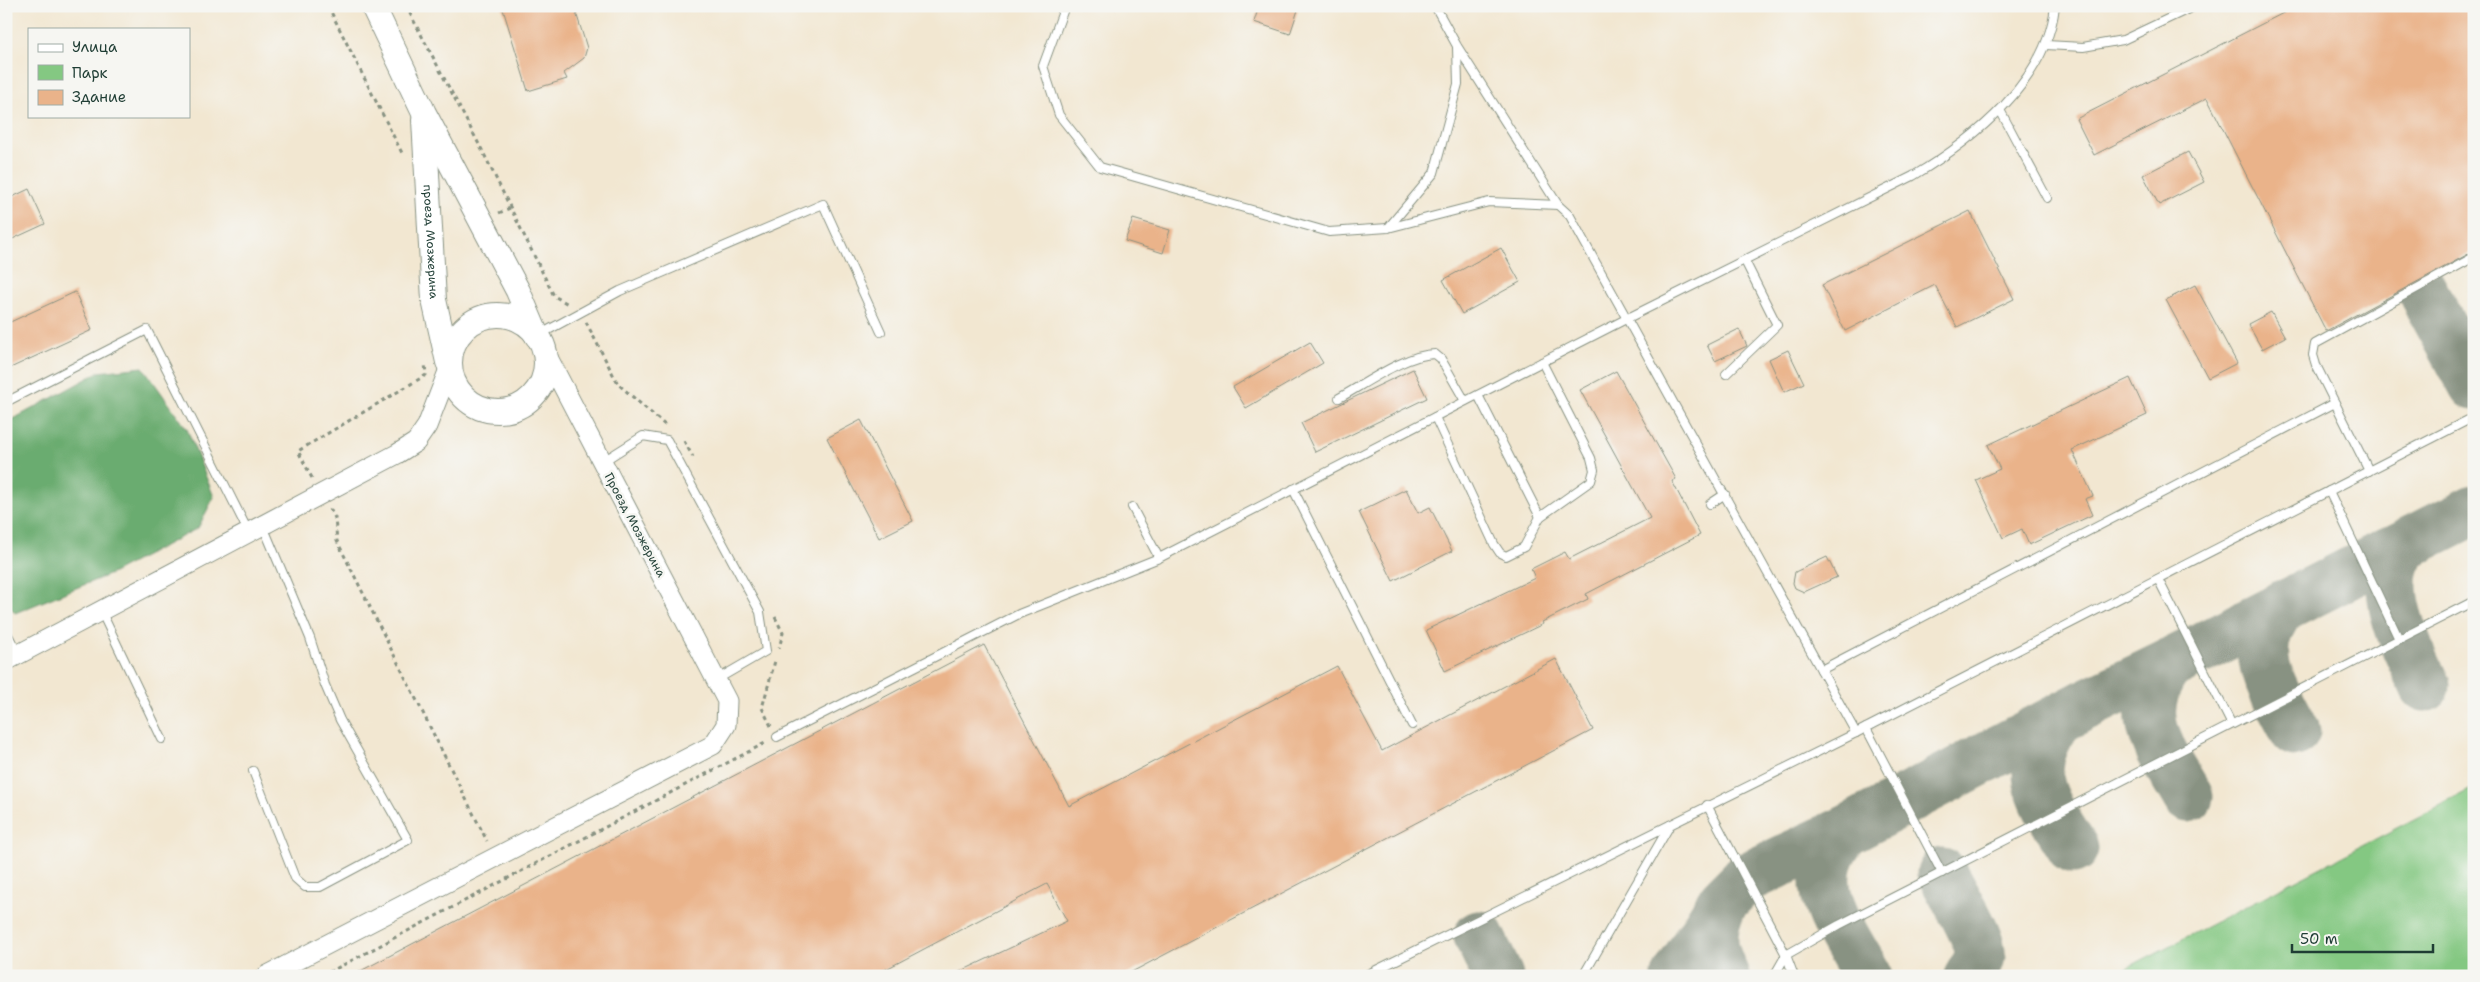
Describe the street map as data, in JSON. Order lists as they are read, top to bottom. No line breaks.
{"streets":{"main road":["проезд Мозжерина","Проезд Мозжерина"]},"crossings":[["проезд Мозжерина","Проезд Мозжерина"]],"legend":["Улица","Парк","Здание"],"scale_bar":"50 m"}
